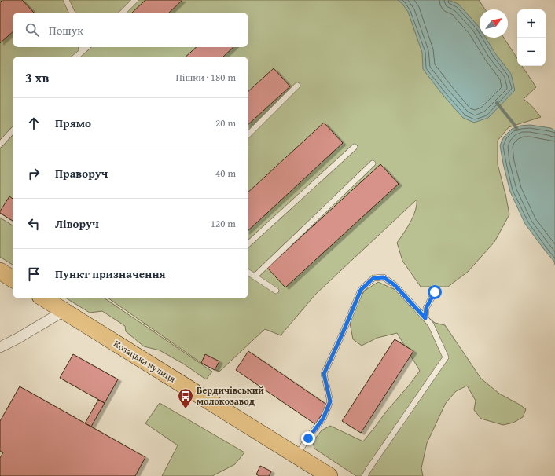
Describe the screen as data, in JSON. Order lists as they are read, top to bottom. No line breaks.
{"streets":{"main road":["Козацька вулиця"]},"places":{"bus stop":["Бердичівський молокозавод"]},"north":"top right","page":{"map_buttons":["+","−"],"search":"Пошук","heading":["3 хв","Пішки · 180 m"],"list":[["Прямо","20 m"],["Праворуч","40 m"],["Ліворуч","120 m"],"Пункт призначення"]}}
